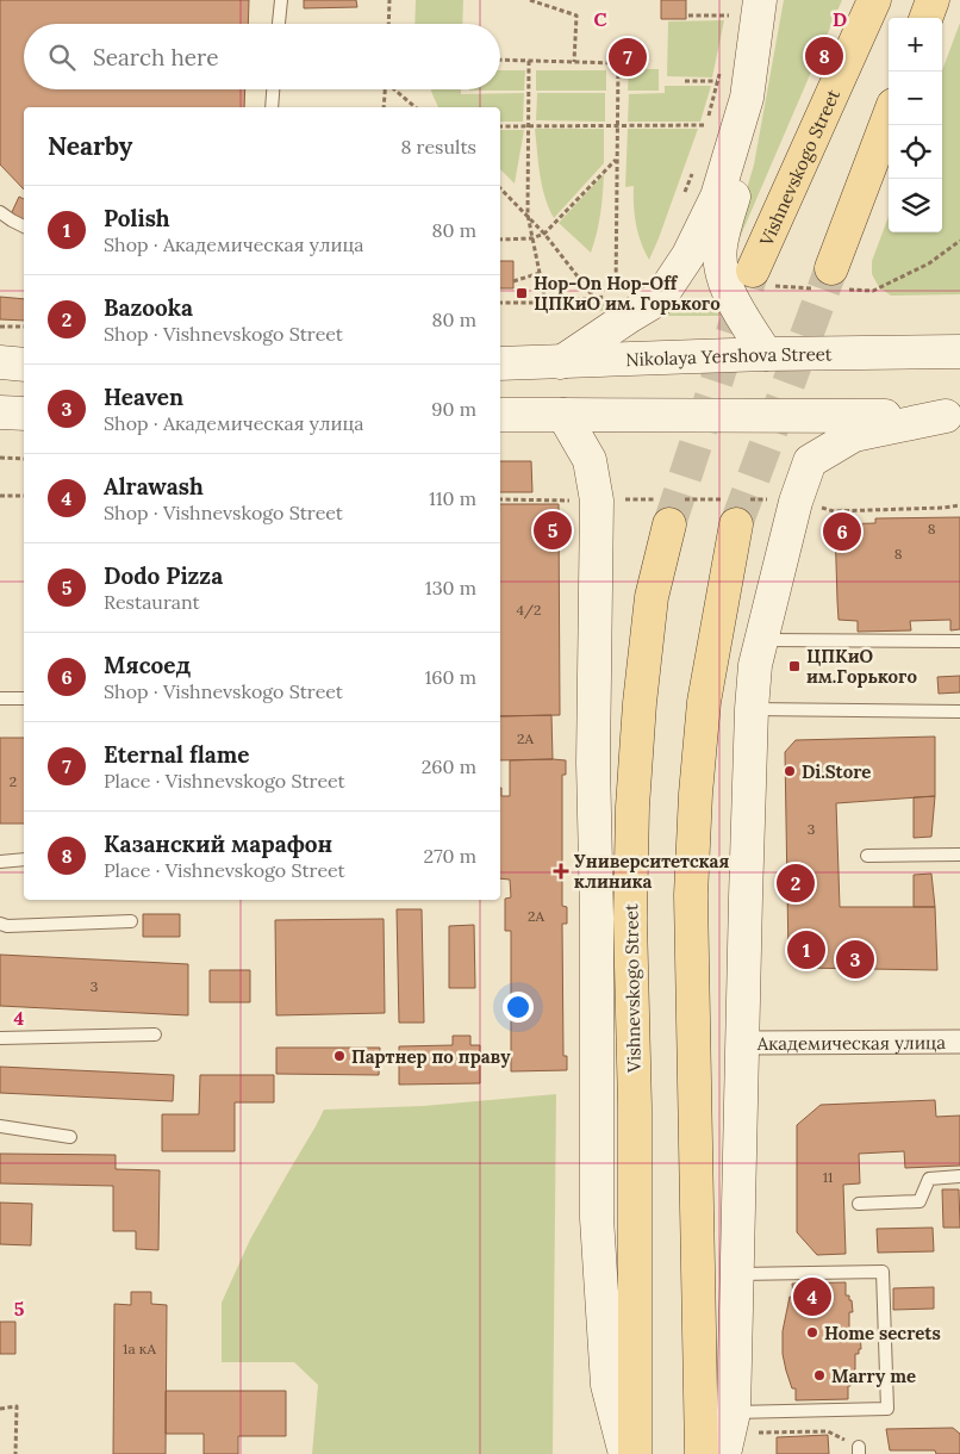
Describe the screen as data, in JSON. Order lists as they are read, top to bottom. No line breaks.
{"streets":{"main road":["Vishnevskogo Street","Nikolaya Yershova Street"],"street":["Академическая улица"]},"places":{"transit":["Hop-On Hop-Off ЦПКиО им. Горького","ЦПКиО им.Горького"],"other":["Di.Store","Партнер по праву","Home secrets","Marry me"],"health":["Университетская клиника"]},"house_numbers":["8","8","4/2","2А","2","3","2А","3","11","1а кА"],"page":{"map_buttons":["+","−"],"search":"Search here","pins":["8","7","5","6","2","1","3","4"],"heading":["Nearby","8 results"],"list":[{"mark":"1","name":"Polish","note":"Shop · Академическая улица","value":"80 m"},{"mark":"2","name":"Bazooka","note":"Shop · Vishnevskogo Street","value":"80 m"},{"mark":"3","name":"Heaven","note":"Shop · Академическая улица","value":"90 m"},{"mark":"4","name":"Alrawash","note":"Shop · Vishnevskogo Street","value":"110 m"},{"mark":"5","name":"Dodo Pizza","note":"Restaurant","value":"130 m"},{"mark":"6","name":"Мясоед","note":"Shop · Vishnevskogo Street","value":"160 m"},{"mark":"7","name":"Eternal flame","note":"Place · Vishnevskogo Street","value":"260 m"},{"mark":"8","name":"Казанский марафон","note":"Place · Vishnevskogo Street","value":"270 m"}]},"grid":{"columns":["C","D"],"rows":["4","5"]}}
